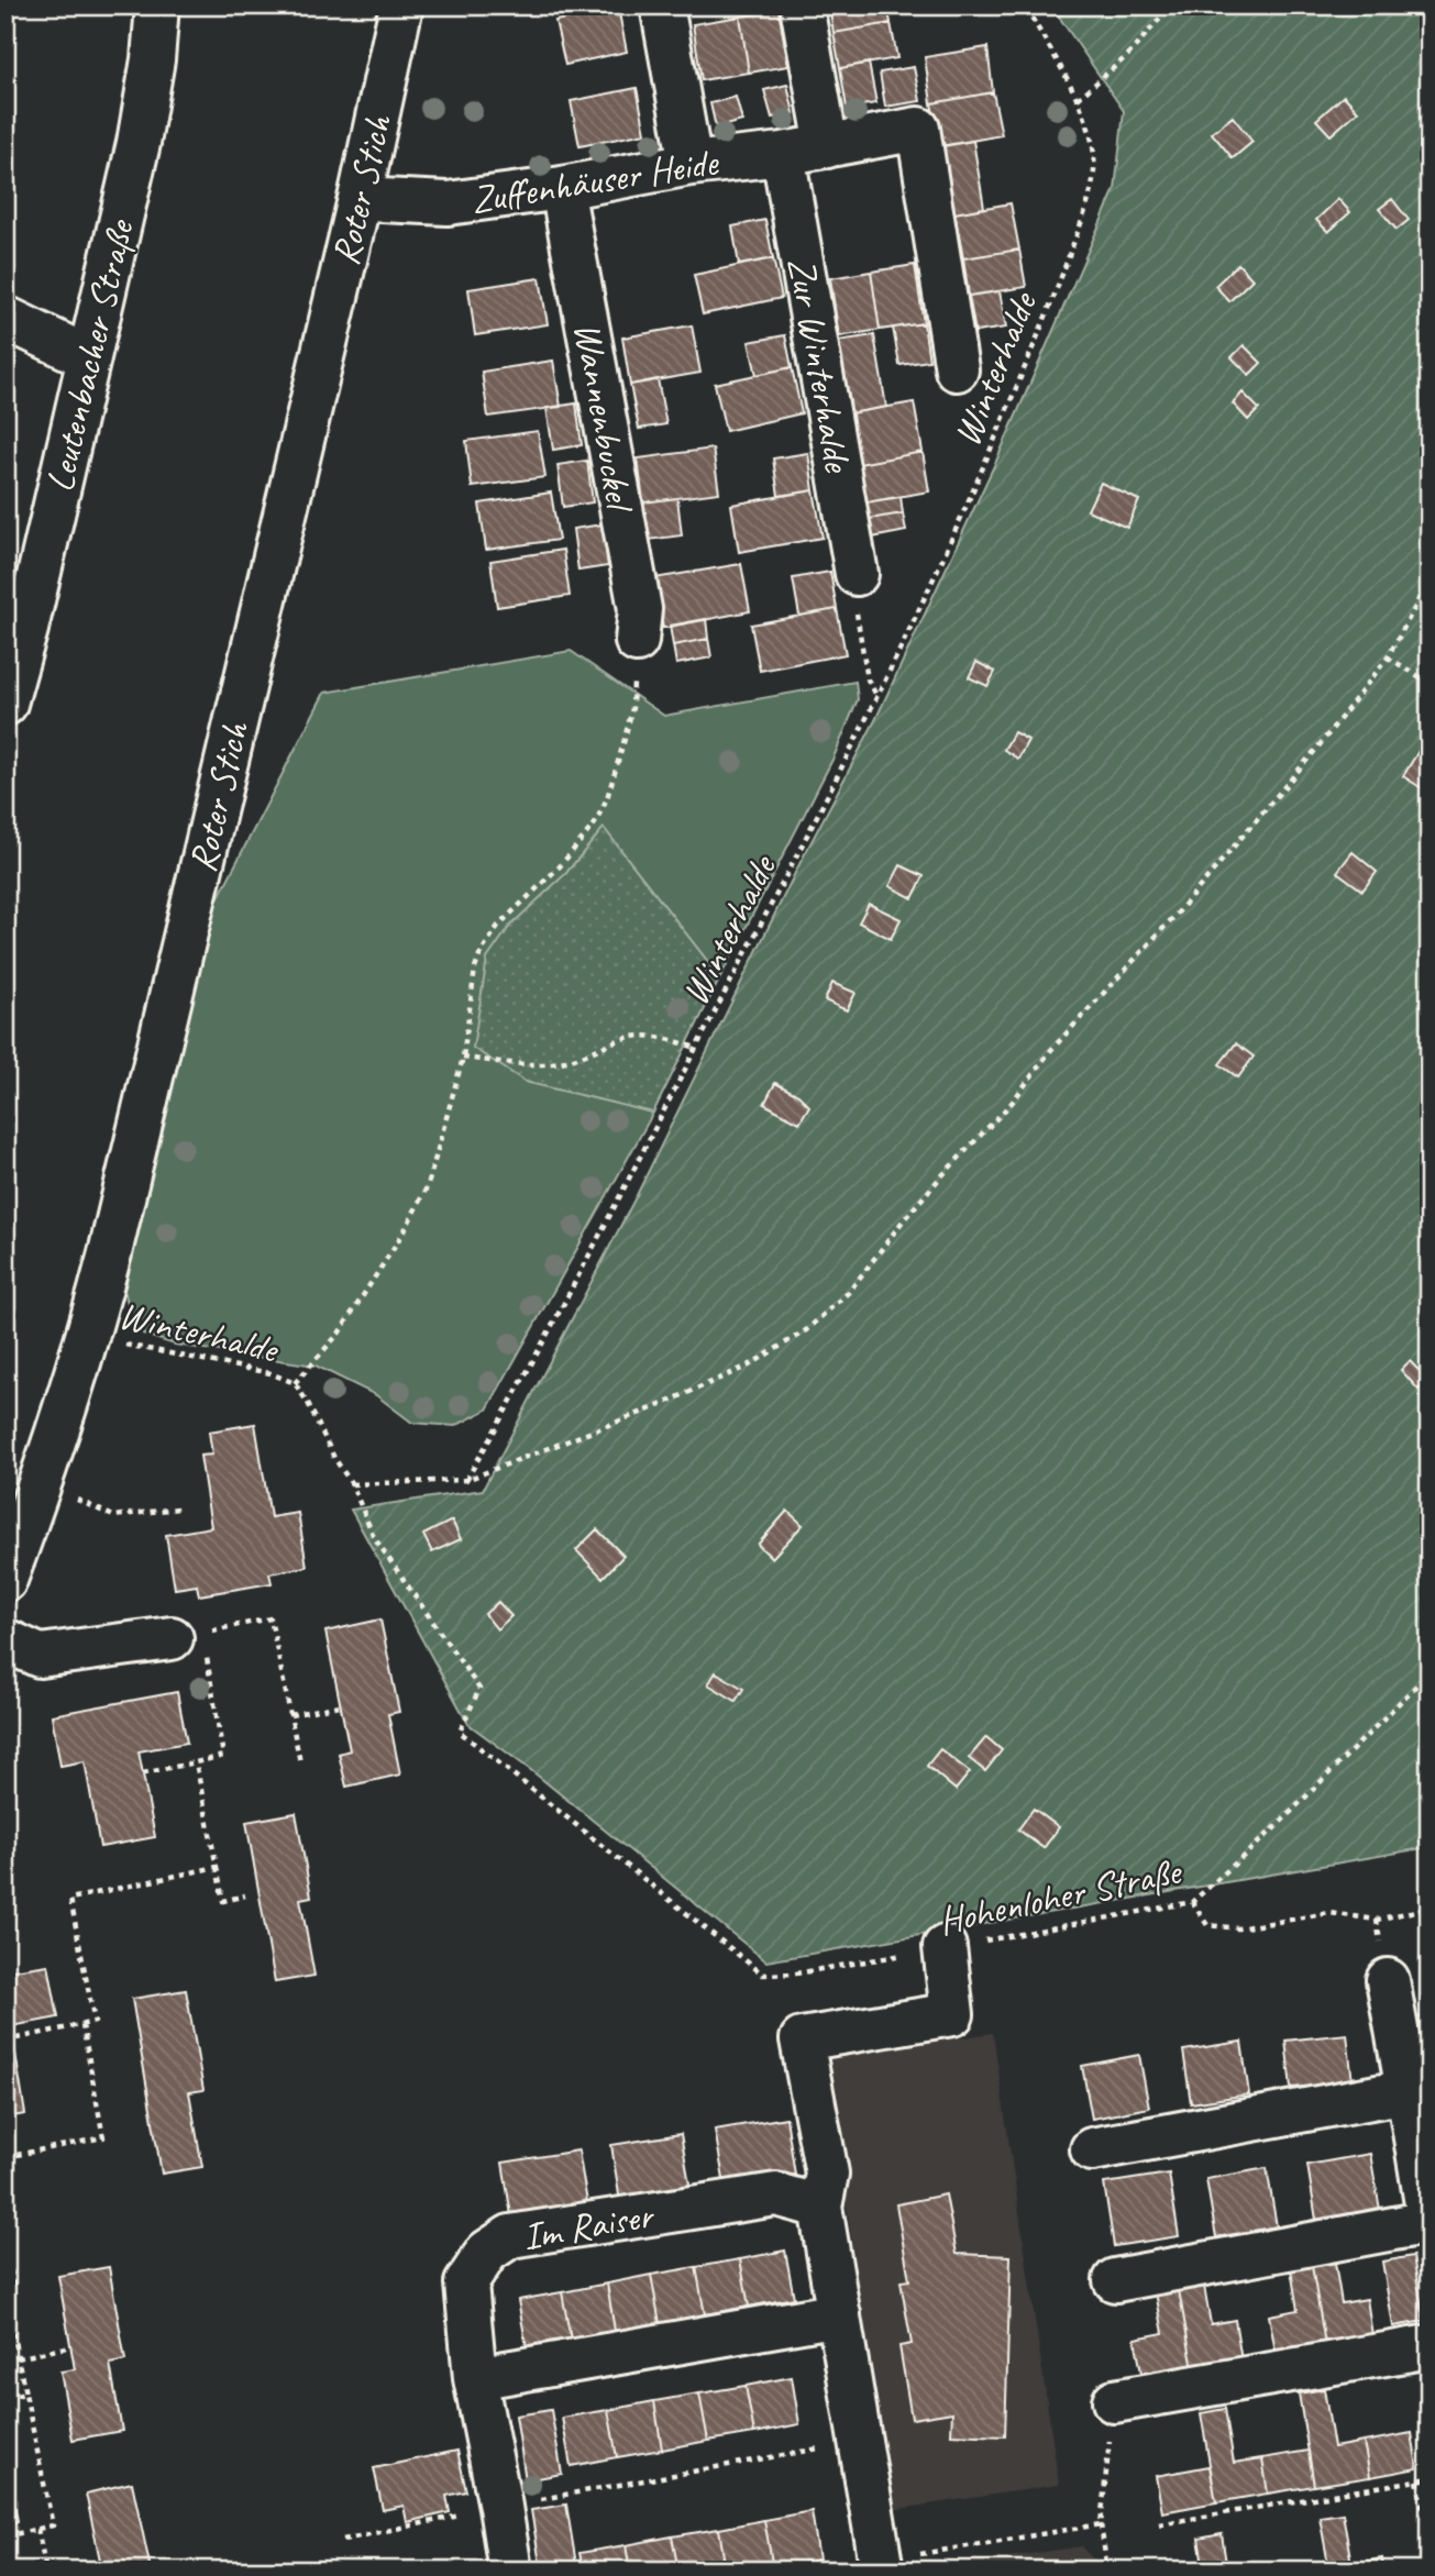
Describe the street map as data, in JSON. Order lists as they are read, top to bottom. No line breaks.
{"streets":{"street":["Zuffenhäuser Heide","Roter Stich","Leutenbacher Straße","Zur Winterhalde","Wannenbuckel","Im Raiser"],"path":["Winterhalde","Hohenloher Straße"]},"crossings":[["Zuffenhäuser Heide","Roter Stich"],["Zuffenhäuser Heide","Zur Winterhalde"],["Zuffenhäuser Heide","Wannenbuckel"],["Roter Stich","Winterhalde"],["Winterhalde","Hohenloher Straße"]]}
